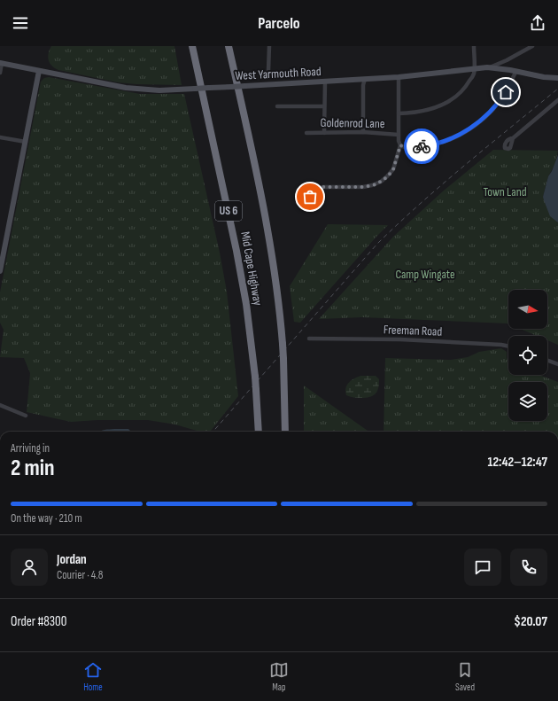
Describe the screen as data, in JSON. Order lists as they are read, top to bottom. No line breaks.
{"streets":{"highway":["US 6","Mid Cape Highway"],"main road":["West Yarmouth Road"],"street":["Goldenrod Lane","Freeman Road"]},"parks":["Town Land","Camp Wingate"],"north":"right","page":{"header":"Parcelo","heading":["2 min","Arriving in","12:42–12:47"],"panel":["Jordan","Courier · 4.8","Order #8300","$20.07"],"bar":"On the way · 210 m","tabs":["Home","Map","Saved"]}}
